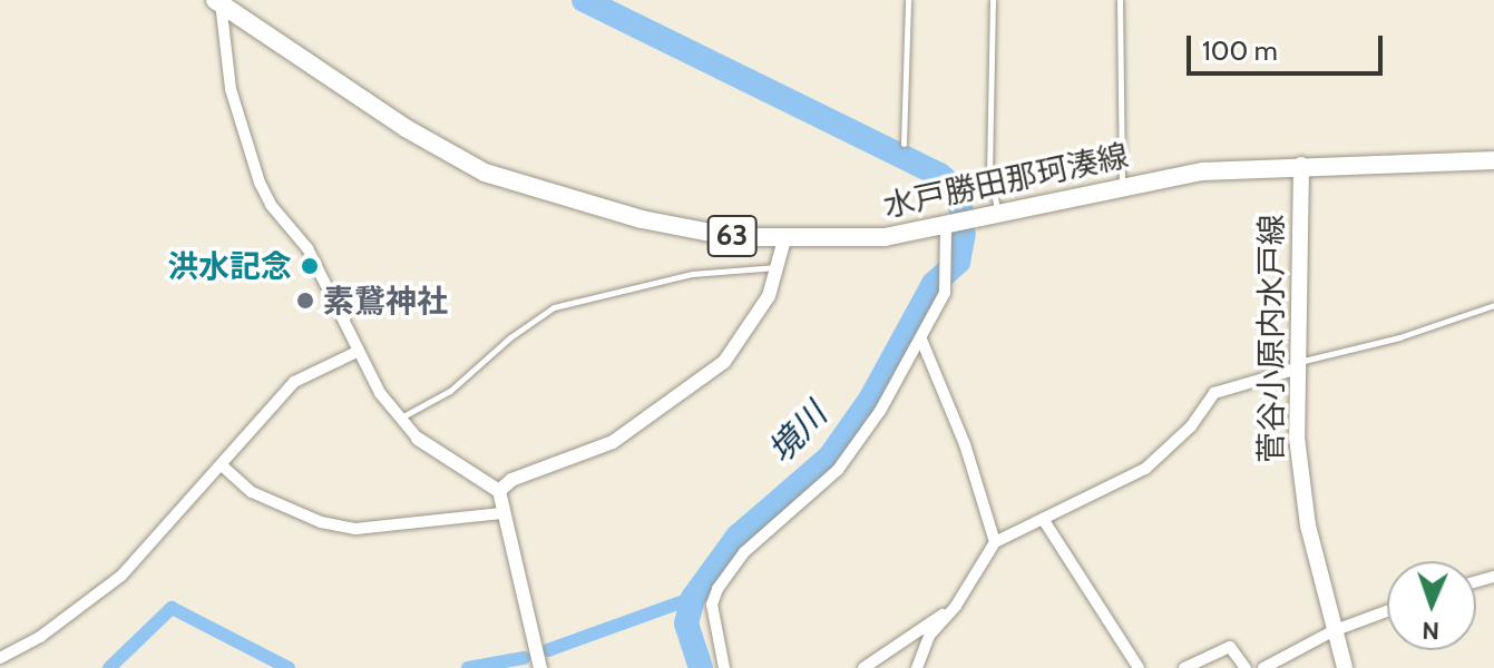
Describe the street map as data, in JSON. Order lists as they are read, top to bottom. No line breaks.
{"streets":{"main road":["水戸勝田那珂湊線","63","菅谷小原内水戸線"]},"crossings":[["水戸勝田那珂湊線","菅谷小原内水戸線"]],"water":["境川"],"places":["洪水記念","素鵞神社"],"scale_bar":"100 m","north":"bottom"}
